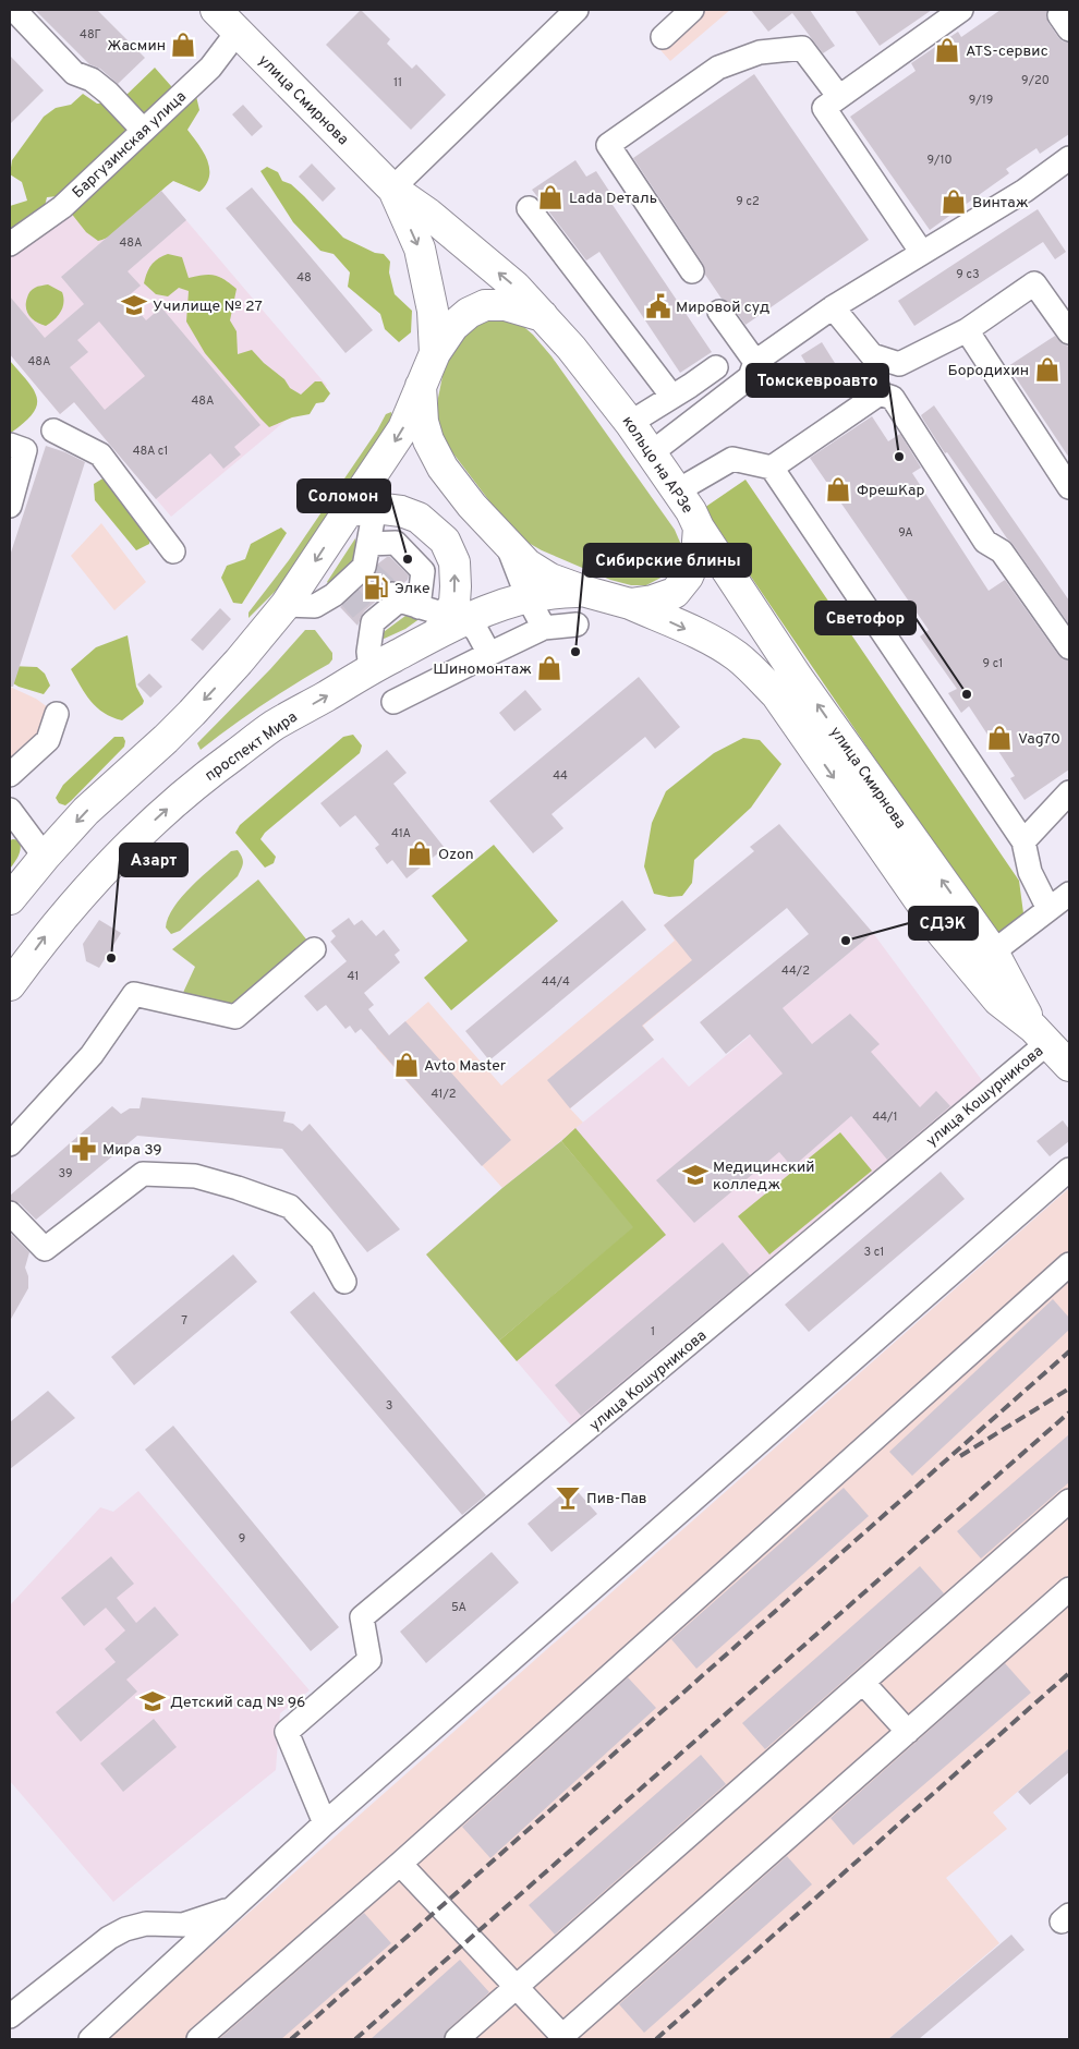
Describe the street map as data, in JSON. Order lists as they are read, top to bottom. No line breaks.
{"streets":{"main road":["улица Смирнова","кольцо на АРЗе","проспект Мира"],"street":["Баргузинская улица","улица Кошурникова"]},"crossings":[["улица Смирнова","Баргузинская улица"],["улица Смирнова","кольцо на АРЗе"],["улица Смирнова","улица Кошурникова"],["кольцо на АРЗе","проспект Мира"]],"places":{"shop":["Жасмин","ATS-сервис","Lada Dеталь","Винтаж","Бородихин","ФрешКар","Шиномонтаж","Vag70","Ozon","Avto Master"],"school or university":["Училище № 27","Медицинский колледж","Детский сад № 96"],"public building":["Мировой суд"],"other":["Томскевроавто","Соломон","Сибирские блины","Светофор","СДЭК","Азарт"],"fuel station":["Элке"],"pharmacy":["Мира 39"],"bar":["Пив-Пав"]},"house_numbers":["48Г","9/20","11","9/19","9/10","9 с2","48А","9 с3","48","48А","48А","48А с1","9А","9 с1","44","41А","44/2","41","44/4","41/2","44/1","39","3 с1","7","1","3","9","5А"]}
